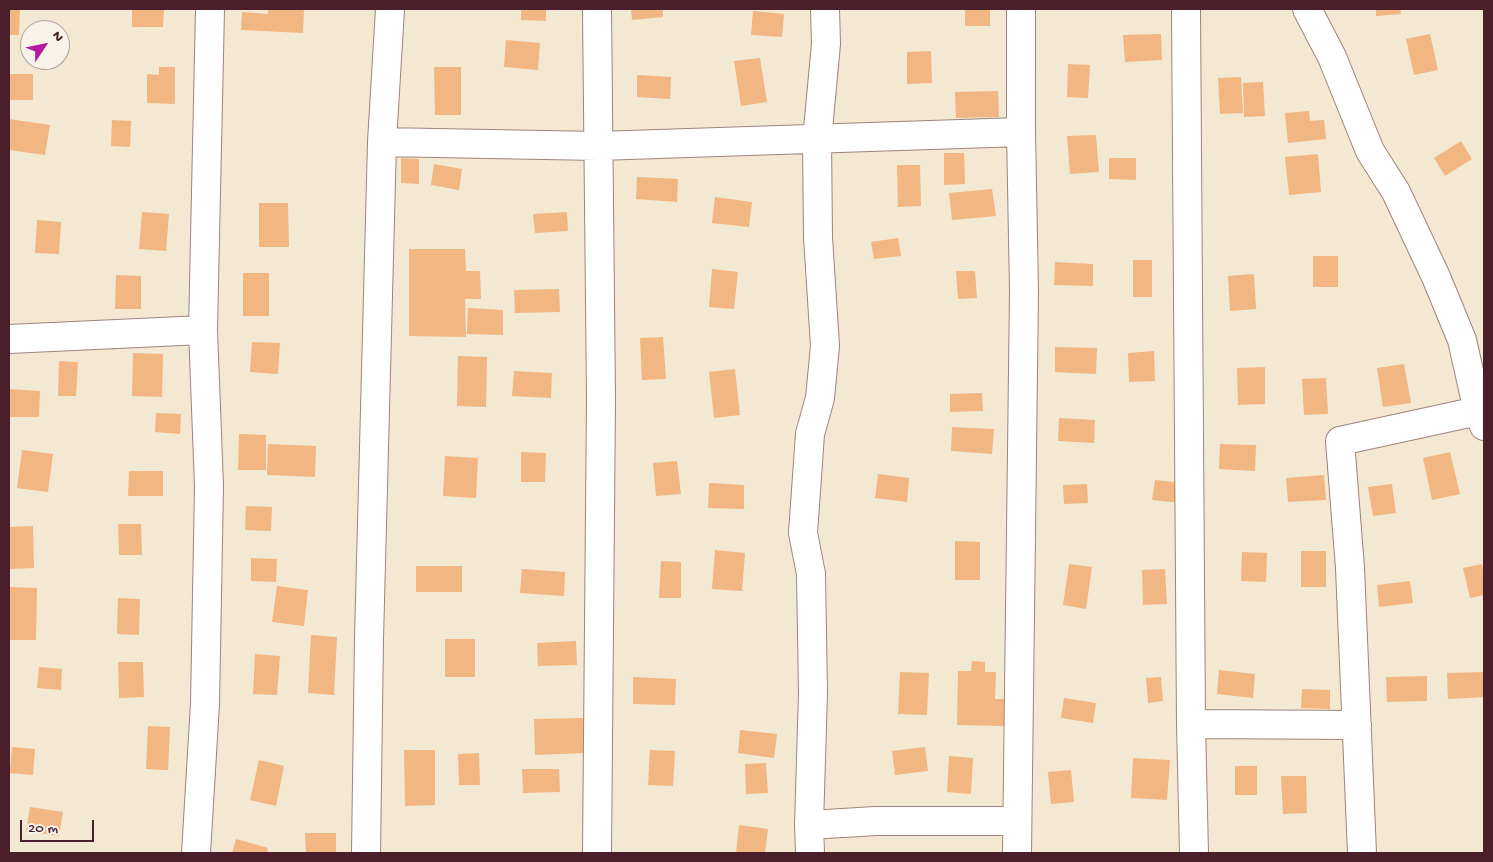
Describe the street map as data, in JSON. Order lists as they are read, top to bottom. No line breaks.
{"scale_bar":"20 m","north":"top right"}
